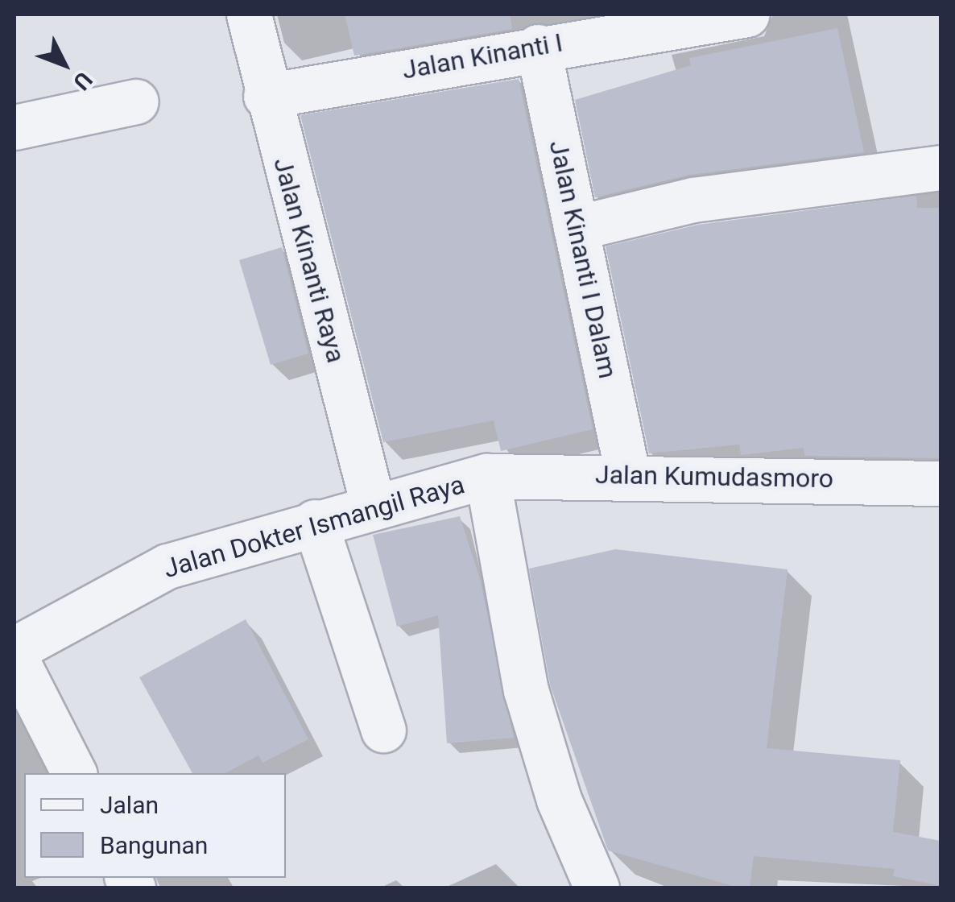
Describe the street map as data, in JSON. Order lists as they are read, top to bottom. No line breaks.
{"streets":{"street":["Jalan Kinanti I","Jalan Kinanti I Dalam","Jalan Kinanti Raya","Jalan Kumudasmoro","Jalan Dokter Ismangil Raya"]},"crossings":[["Jalan Kinanti I","Jalan Kinanti I Dalam"],["Jalan Kinanti I","Jalan Kinanti Raya"],["Jalan Kinanti I Dalam","Jalan Kumudasmoro"],["Jalan Kinanti Raya","Jalan Dokter Ismangil Raya"],["Jalan Kumudasmoro","Jalan Dokter Ismangil Raya"]],"legend":["Jalan","Bangunan"],"north":"bottom right"}
